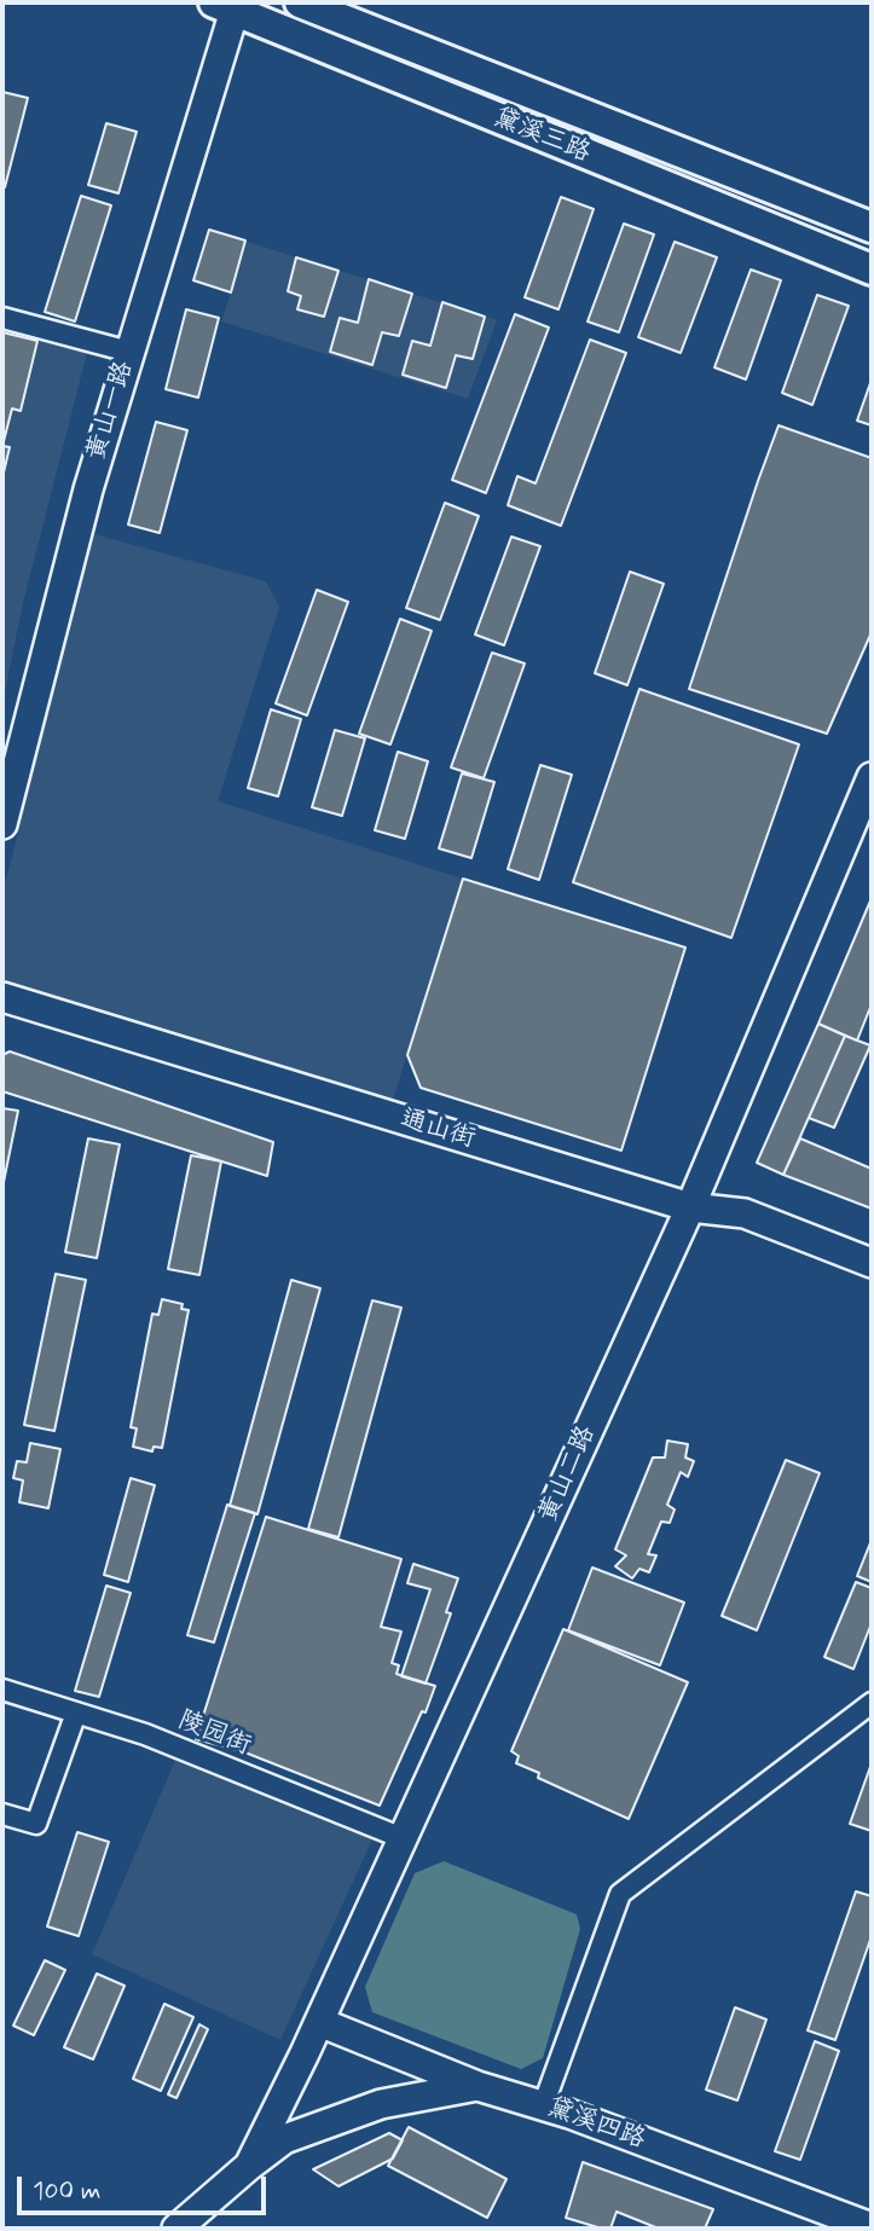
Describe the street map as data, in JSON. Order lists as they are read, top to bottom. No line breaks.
{"streets":{"main road":["黛溪三路"],"street":["黄山一路","通山街","黄山二路","陵园街","黛溪四路"]},"crossings":[["黛溪三路","黄山一路"],["通山街","黄山二路"],["黄山二路","陵园街"],["黄山二路","黛溪四路"]],"scale_bar":"100 m"}
